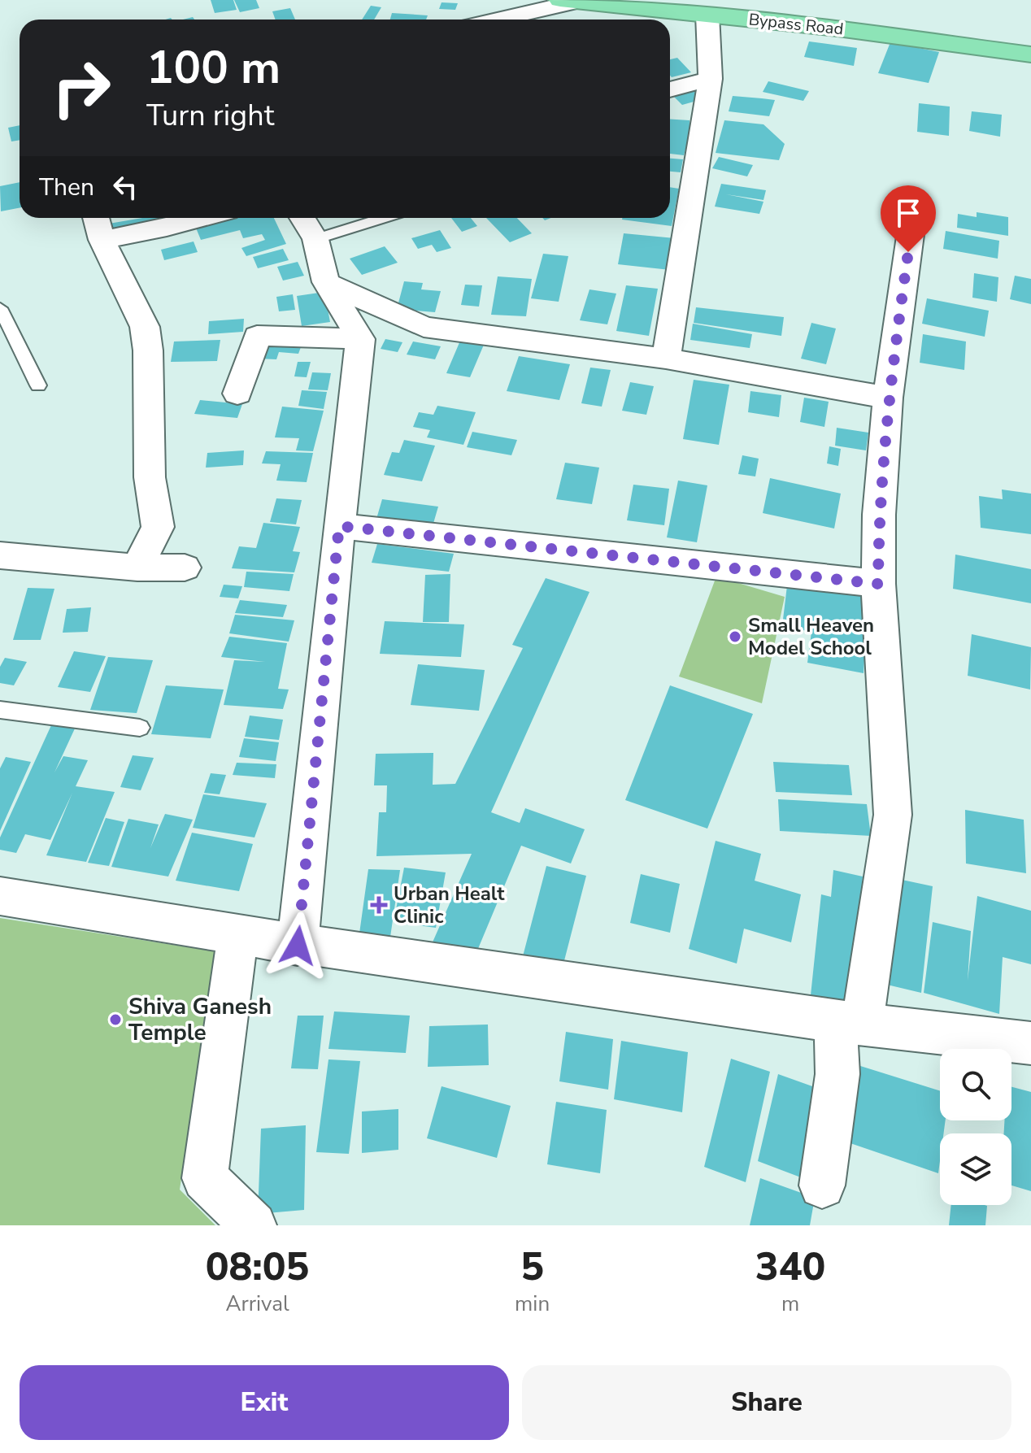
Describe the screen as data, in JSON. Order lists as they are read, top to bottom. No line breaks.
{"streets":{"highway":["Bypass Road"]},"places":{"other":["Small Heaven Model School","Shiva Ganesh Temple"],"health":["Urban Healt Clinic"]},"page":{"turn":["100 m","Turn right"],"then":"Then","eta":["08:05","Arrival","5","min","340","m"],"buttons":["Exit","Share"]}}
